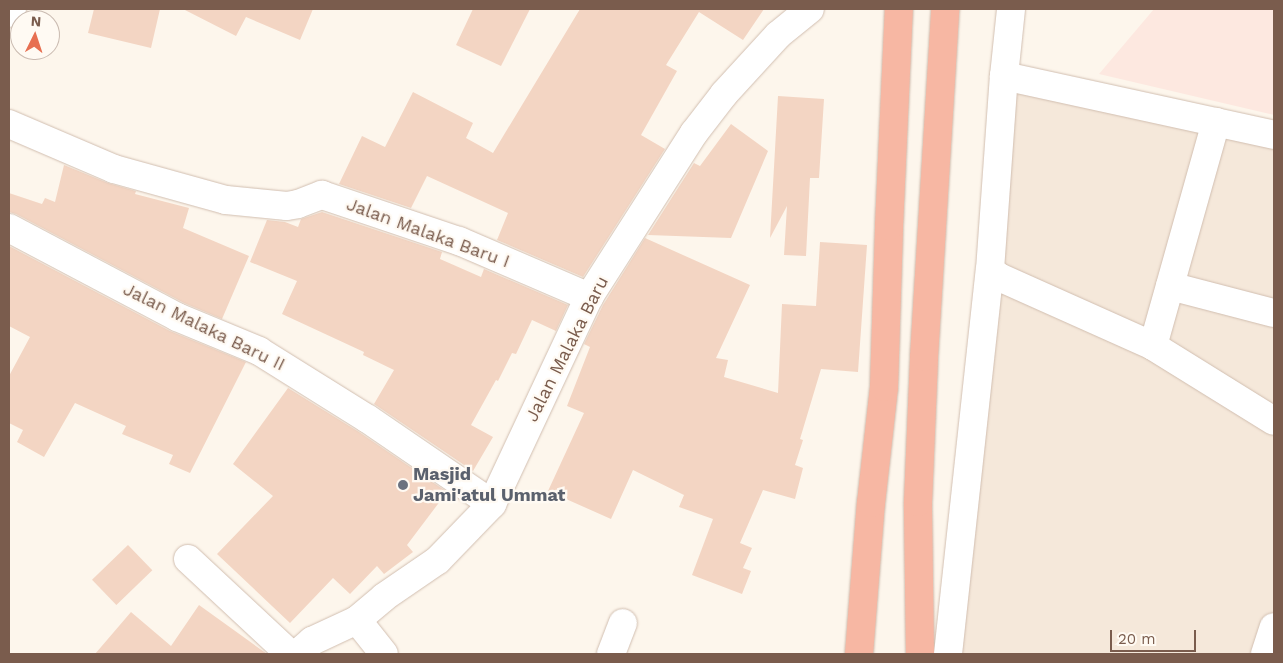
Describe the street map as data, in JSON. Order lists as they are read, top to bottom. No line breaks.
{"streets":{"street":["Jalan Malaka Baru I","Jalan Malaka Baru II","Jalan Malaka Baru"]},"crossings":[["Jalan Malaka Baru I","Jalan Malaka Baru"],["Jalan Malaka Baru II","Jalan Malaka Baru"]],"places":["Masjid Jami'atul Ummat"],"scale_bar":"20 m","north":"top"}
